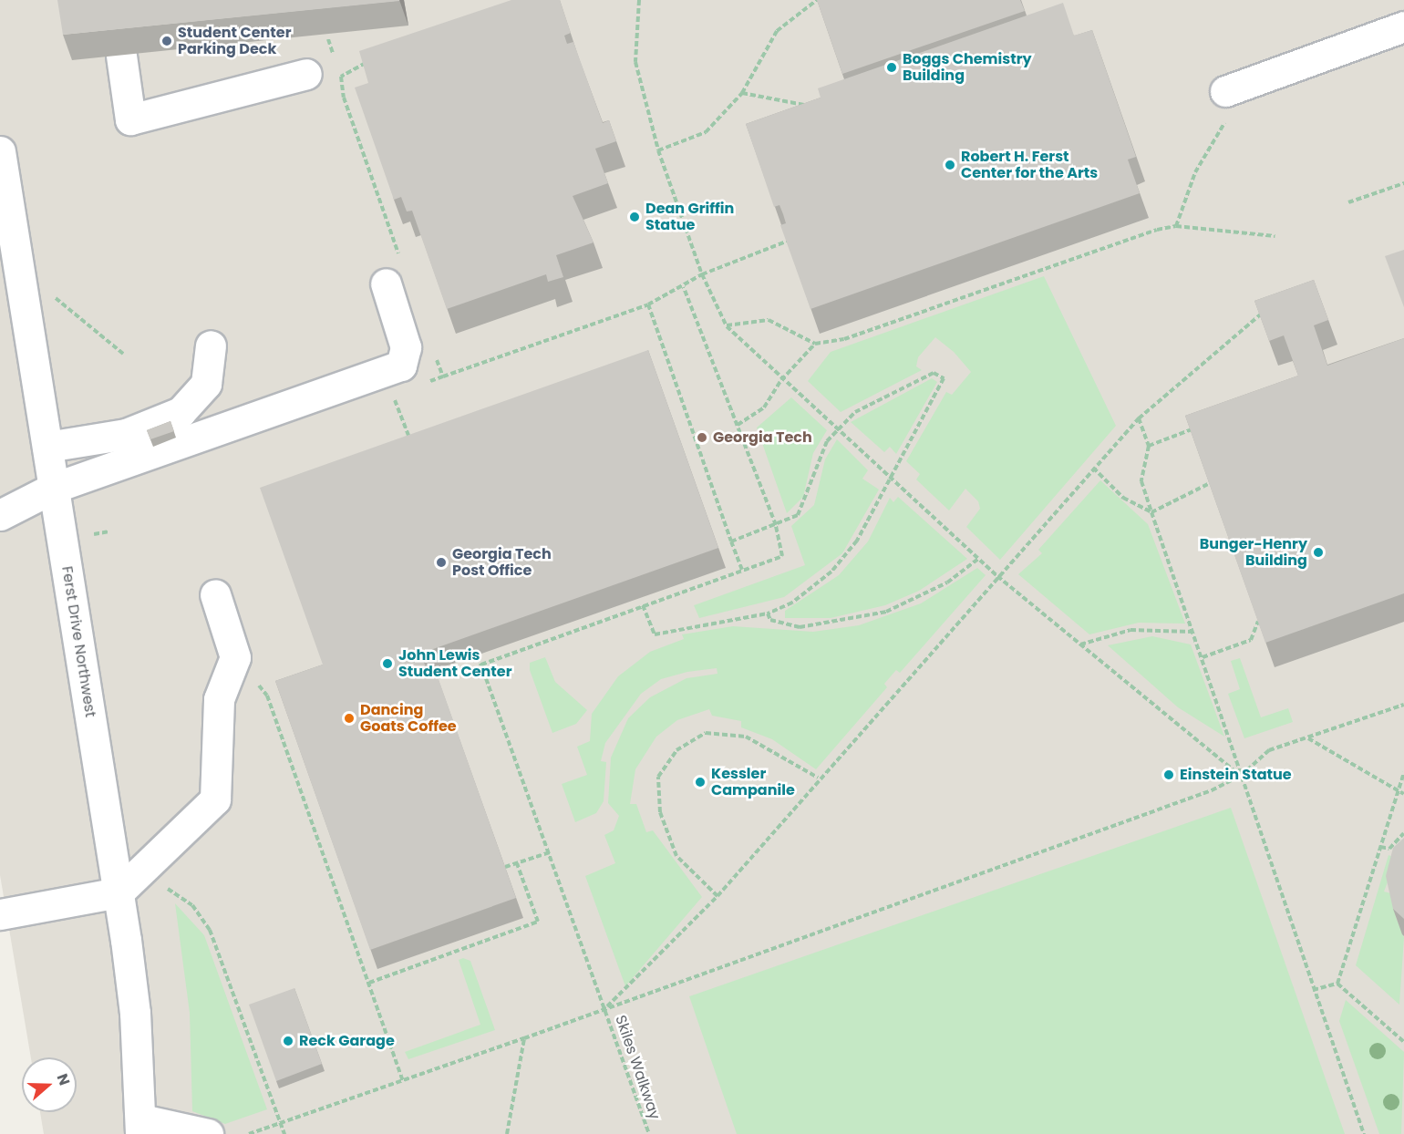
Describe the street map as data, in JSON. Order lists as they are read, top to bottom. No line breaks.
{"streets":{"street":["Ferst Drive Northwest"],"path":["Skiles Walkway"]},"places":["Student Center Parking Deck","Boggs Chemistry Building","Robert H. Ferst Center for the Arts","Dean Griffin Statue","Georgia Tech","Bunger-Henry Building","Georgia Tech Post Office","John Lewis Student Center","Dancing Goats Coffee","Einstein Statue","Kessler Campanile","Reck Garage"],"north":"right"}
